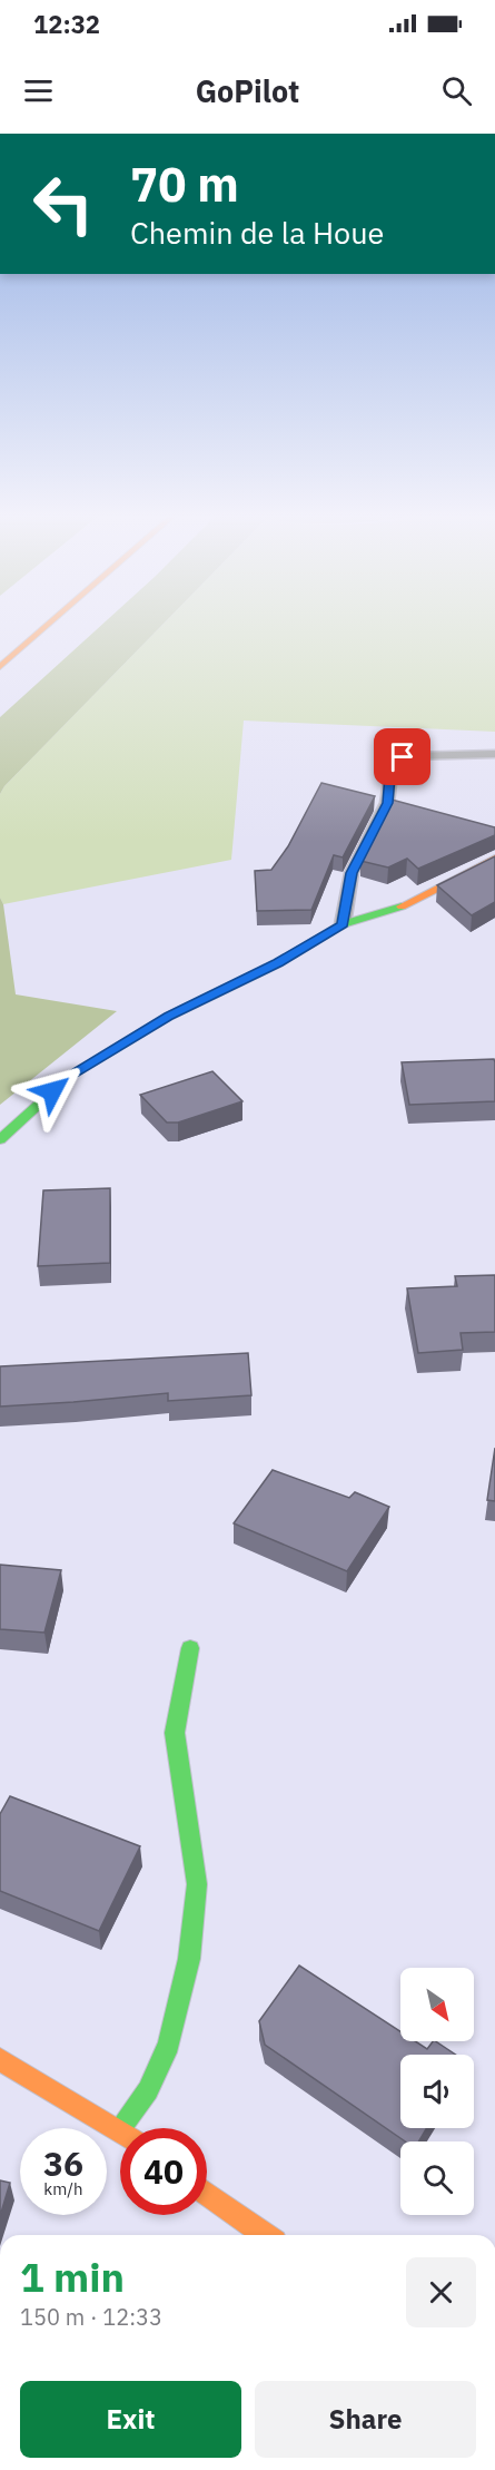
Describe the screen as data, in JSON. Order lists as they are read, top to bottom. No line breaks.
{"north":"bottom right","page":{"status":"12:32","header":"GoPilot","turn":["70 m","Chemin de la Houe"],"speed":"36 km/h","limit":"40","heading":["1 min","150 m · 12:33"],"buttons":["Exit","Share"]}}
